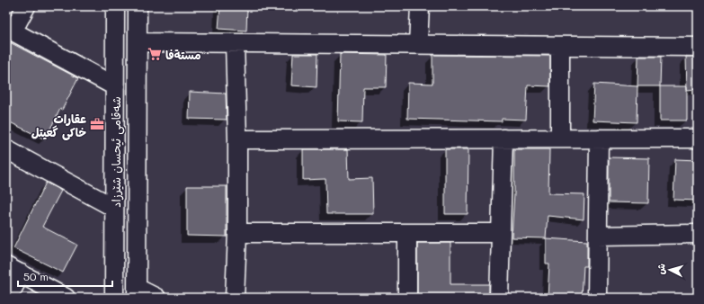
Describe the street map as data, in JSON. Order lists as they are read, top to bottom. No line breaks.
{"streets":{"street":["شەقامی ئیحسان شێرزاد"]},"places":{"supermarket":["مستةفا"],"office":["عقارات خاكى گعيتل"]},"scale_bar":"50 m","north":"left"}
